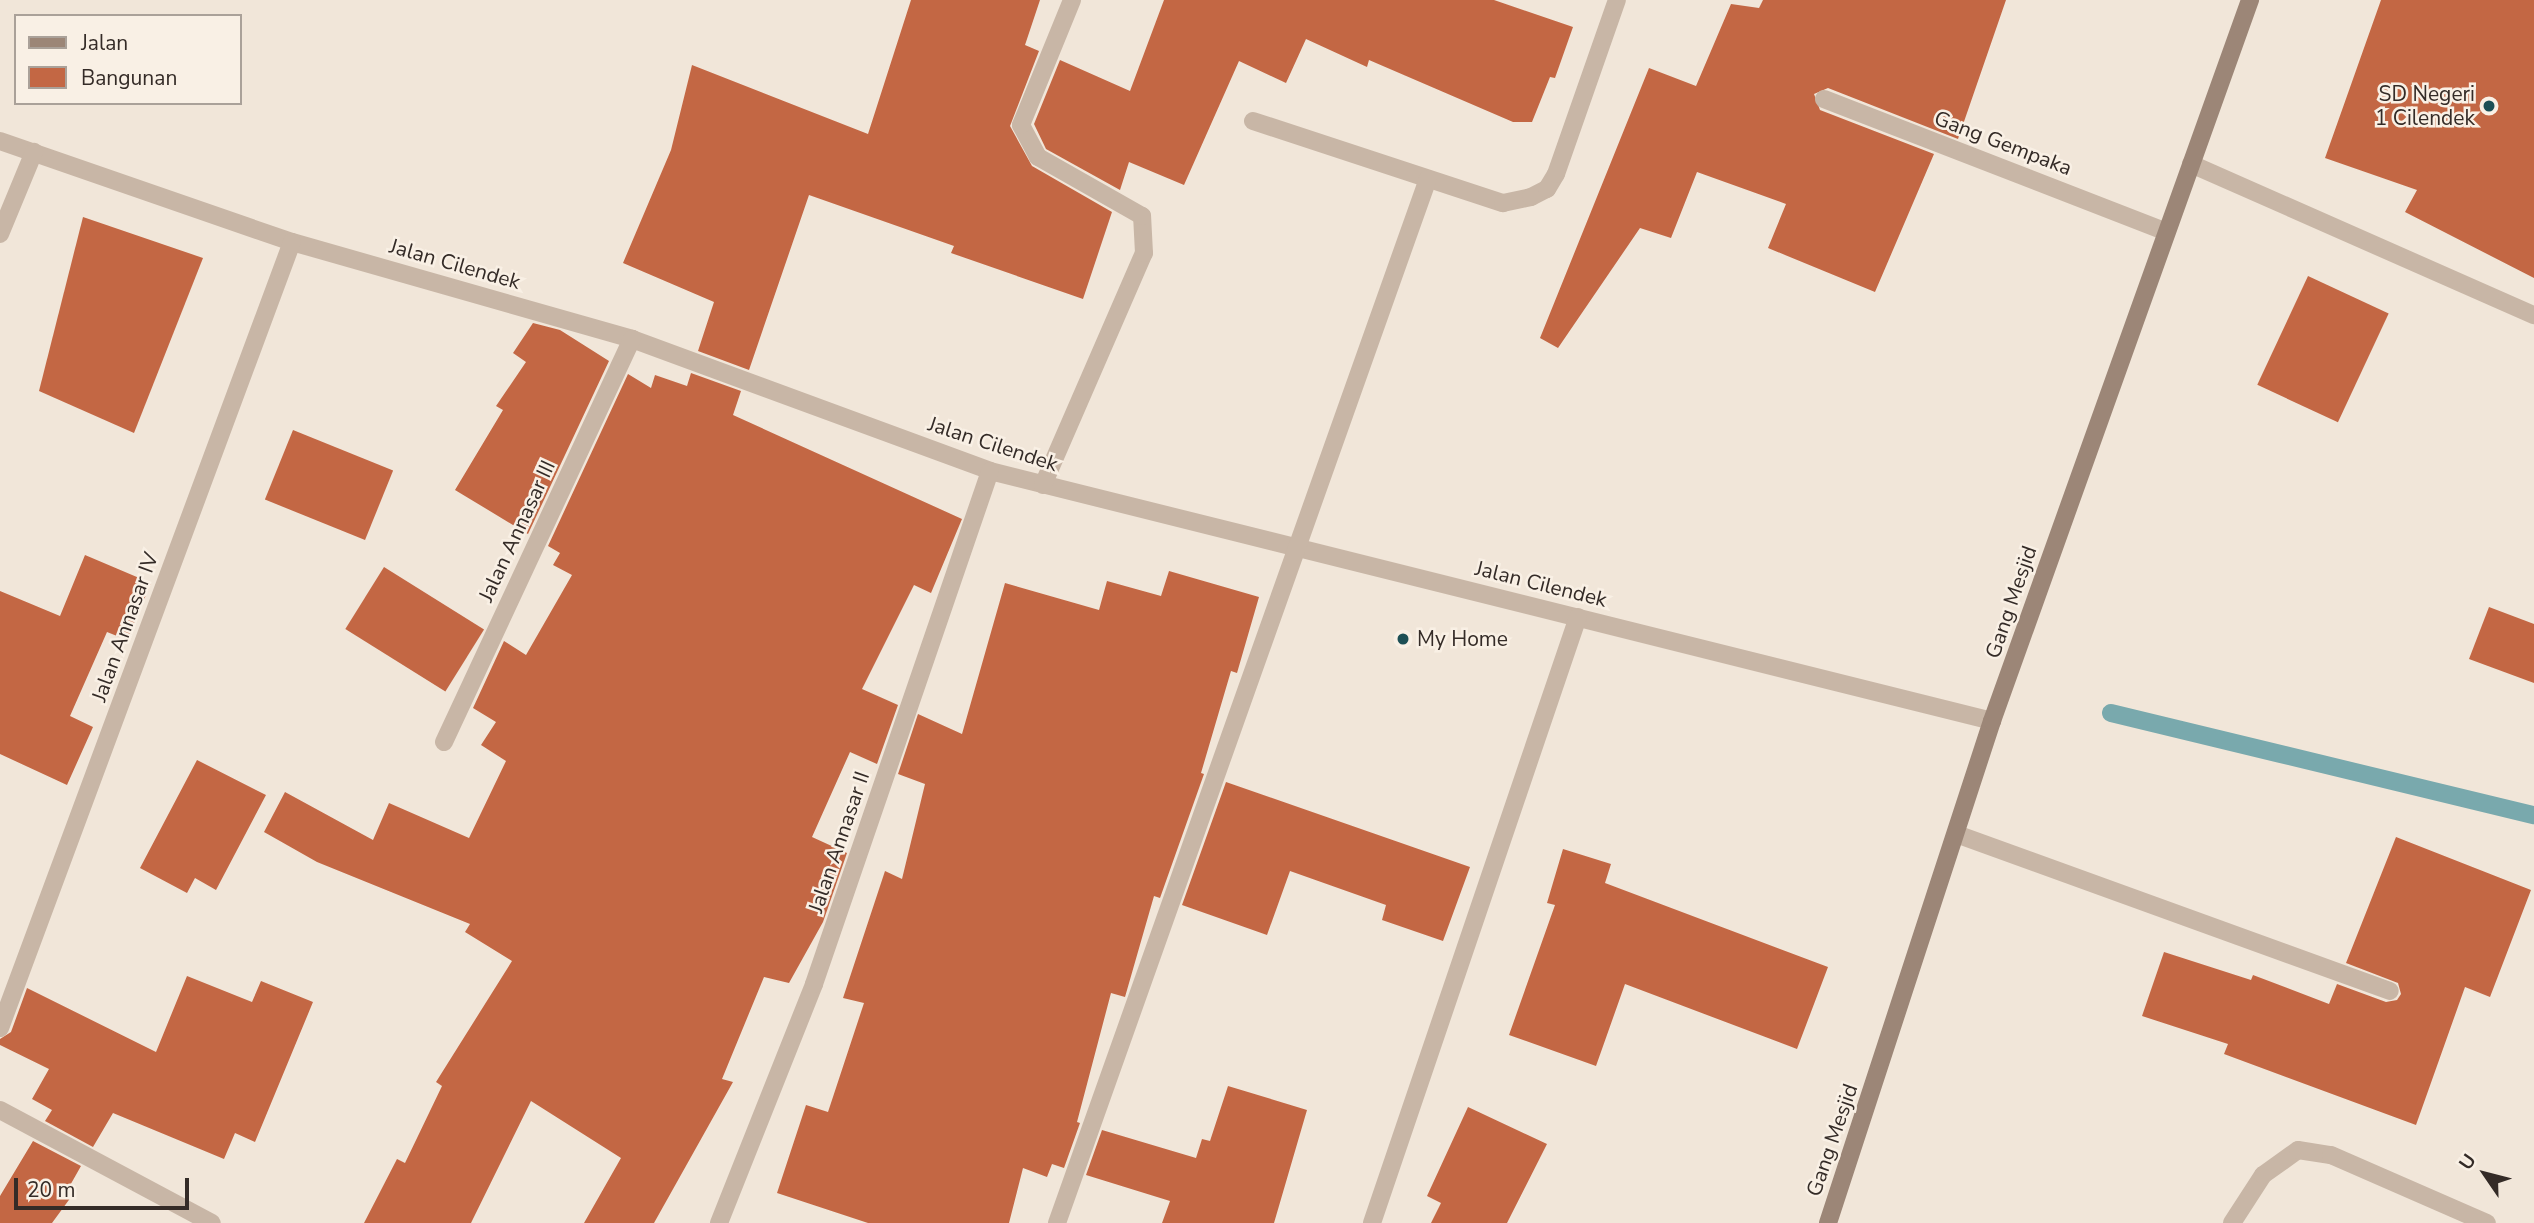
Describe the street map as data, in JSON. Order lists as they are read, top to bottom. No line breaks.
{"streets":{"street":["Gang Gempaka","Jalan Cilendek","Jalan Annasar III","Gang Mesjid","Jalan Annasar IV","Jalan Annasar II"]},"crossings":[["Gang Gempaka","Gang Mesjid"],["Jalan Cilendek","Jalan Annasar III"],["Jalan Cilendek","Gang Mesjid"],["Jalan Cilendek","Jalan Annasar IV"],["Jalan Cilendek","Jalan Annasar II"]],"places":["SD Negeri 1 Cilendek","My Home"],"legend":["Jalan","Bangunan"],"scale_bar":"20 m","north":"top left"}
